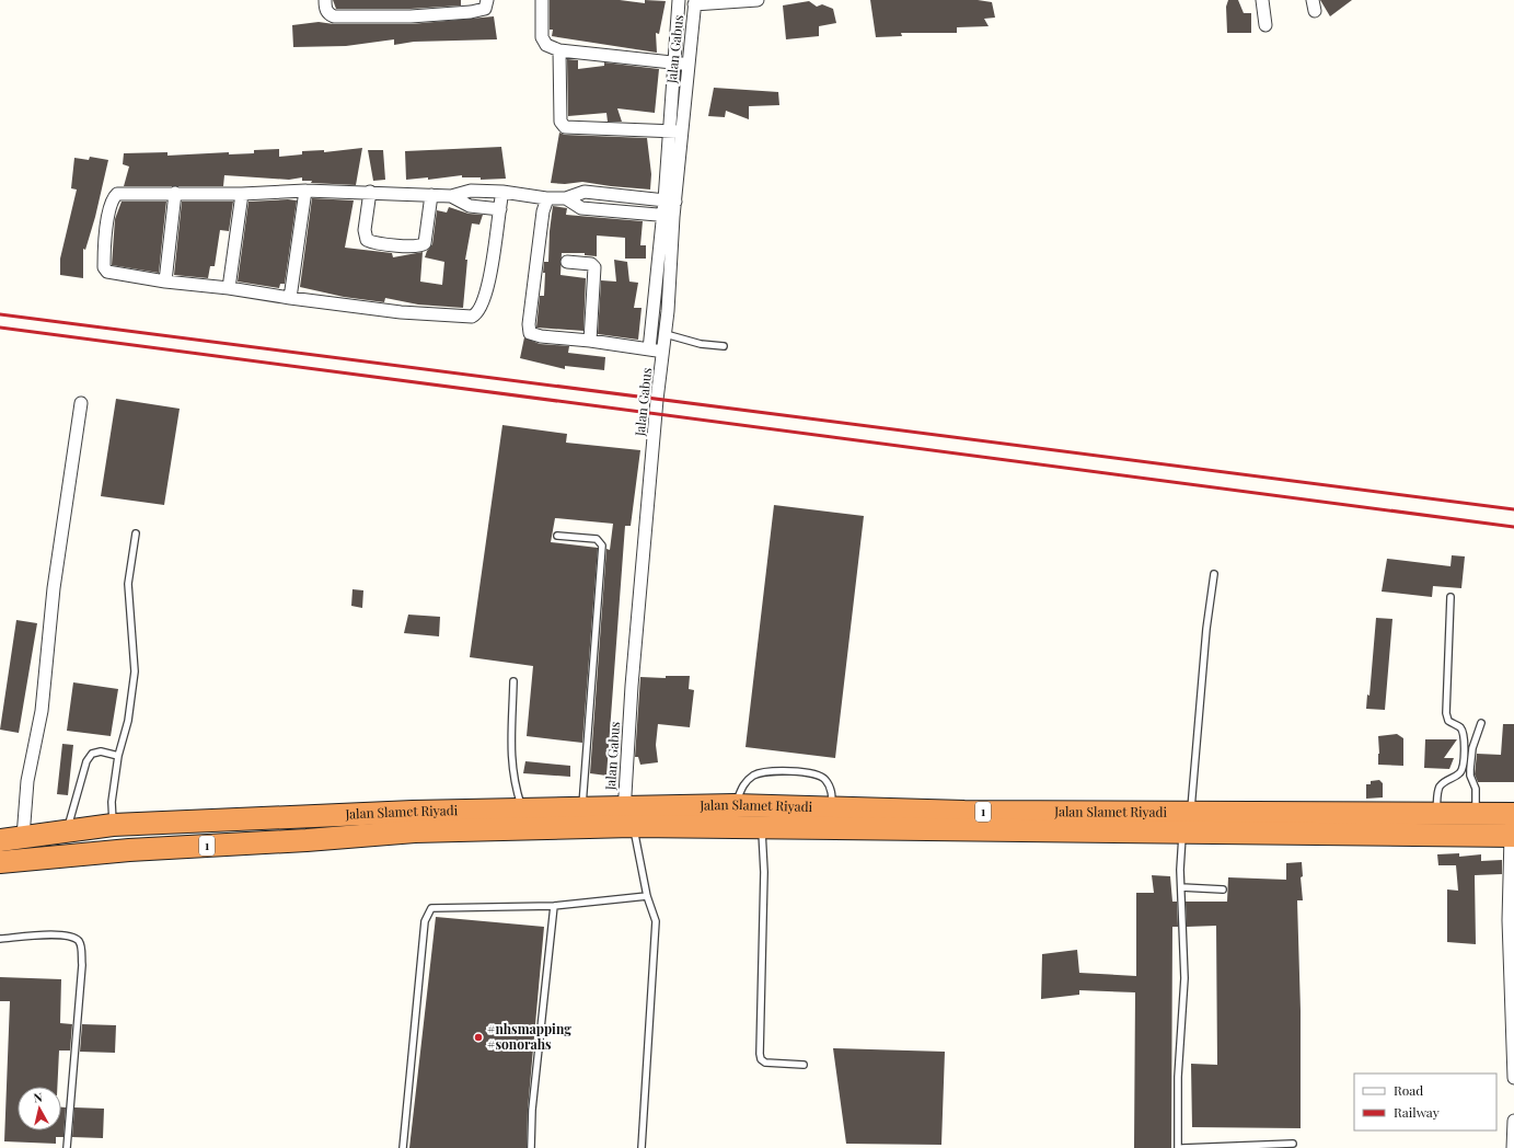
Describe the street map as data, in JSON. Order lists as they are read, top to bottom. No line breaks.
{"streets":{"highway":["Jalan Slamet Riyadi","1"],"street":["Jalan Gabus"]},"crossings":[["Jalan Gabus","Jalan Slamet Riyadi"]],"places":["#nhsmapping #sonorahs"],"legend":["Road","Railway"],"north":"top"}
